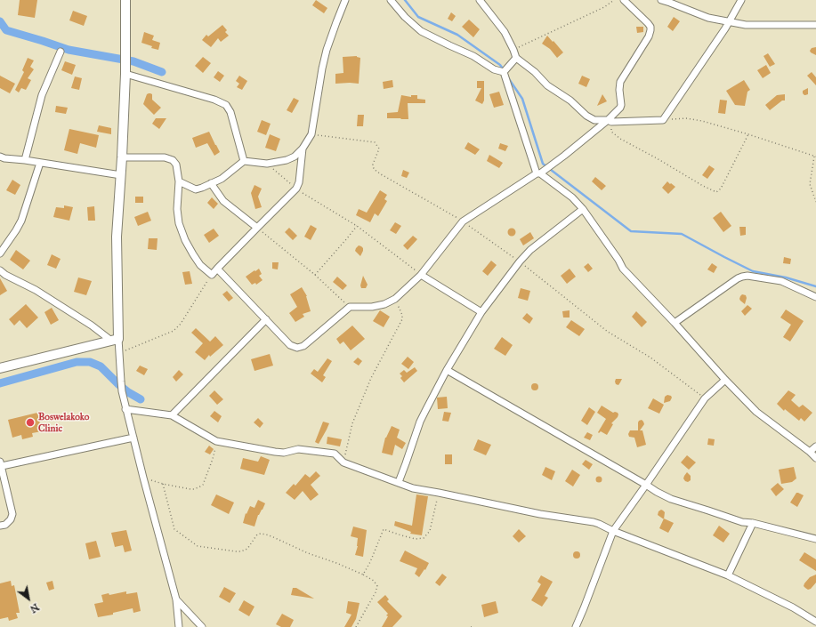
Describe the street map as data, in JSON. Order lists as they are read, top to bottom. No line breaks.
{"places":["Boswelakoko Clinic"],"north":"bottom right"}
